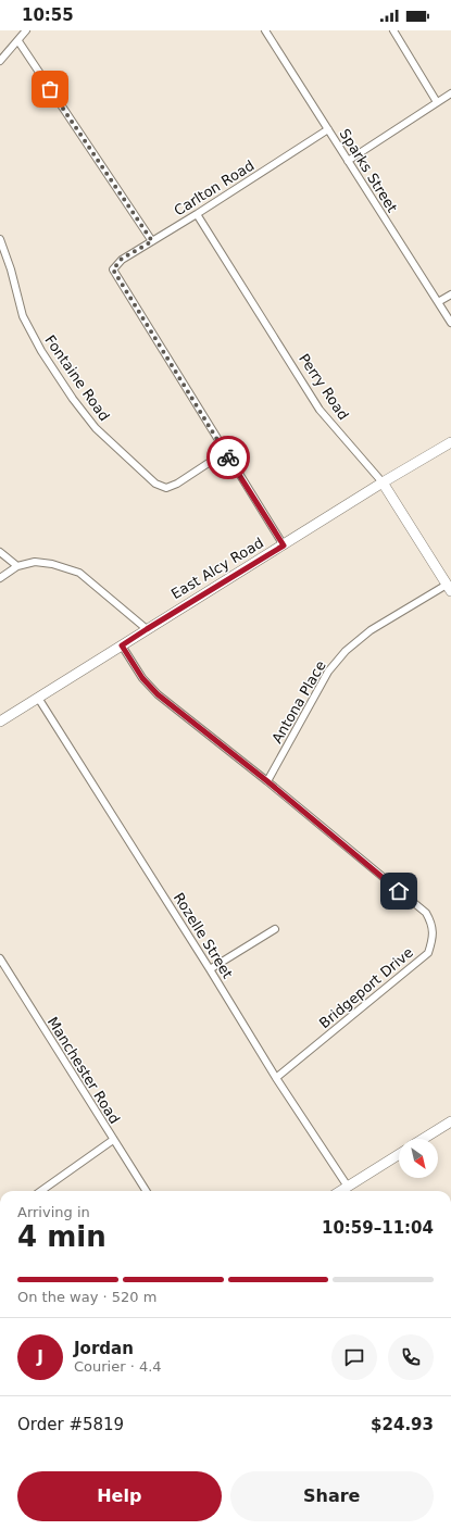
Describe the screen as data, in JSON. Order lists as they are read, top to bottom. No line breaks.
{"streets":{"street":["Sparks Street","Carlton Road","Fontaine Road","Perry Road","East Alcy Road","Antona Place","Rozelle Street","Bridgeport Drive","Manchester Road"]},"crossings":[["Sparks Street","Carlton Road"],["Carlton Road","Fontaine Road"],["Carlton Road","Perry Road"],["Perry Road","East Alcy Road"],["Perry Road","Antona Place"],["East Alcy Road","Rozelle Street"],["East Alcy Road","Bridgeport Drive"],["Antona Place","Bridgeport Drive"],["Rozelle Street","Bridgeport Drive"]],"north":"bottom right","page":{"status":"10:55","heading":["4 min","Arriving in","10:59–11:04"],"panel":["Jordan","Courier · 4.4","Order #5819","$24.93"],"bar":"On the way · 520 m","round":"J","buttons":["Help","Share"]}}
